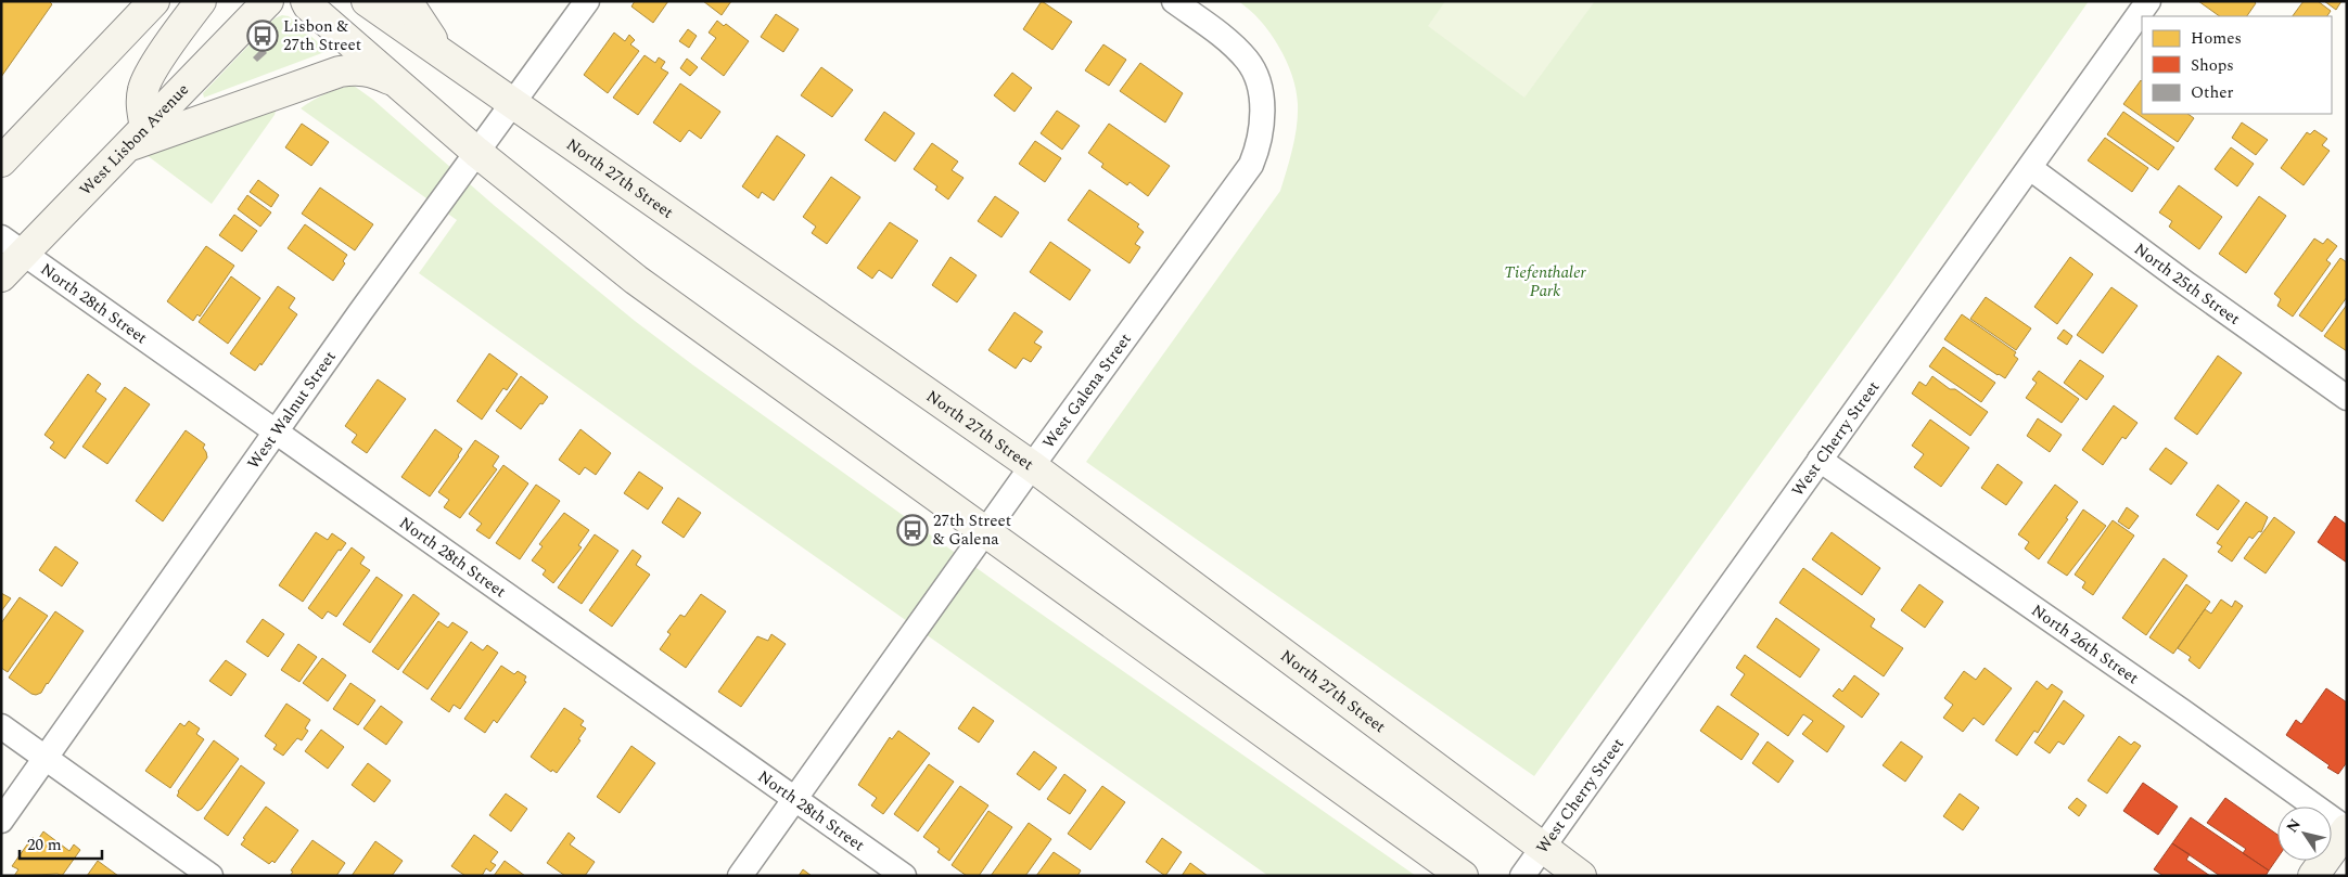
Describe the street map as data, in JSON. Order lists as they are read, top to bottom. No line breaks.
{"streets":{"main road":["West Lisbon Avenue","North 27th Street"],"street":["North 25th Street","North 28th Street","West Galena Street","West Walnut Street","West Cherry Street","North 26th Street"]},"crossings":[["West Lisbon Avenue","North 28th Street"],["North 27th Street","West Galena Street"],["North 27th Street","West Walnut Street"],["North 27th Street","West Cherry Street"],["North 25th Street","West Cherry Street"],["North 28th Street","West Galena Street"],["North 28th Street","West Walnut Street"],["West Cherry Street","North 26th Street"]],"parks":["Tiefenthaler Park"],"places":{"bus stop":["Lisbon & 27th Street","27th Street & Galena"]},"legend":["Homes","Shops","Other"],"scale_bar":"20 m","north":"top left"}
